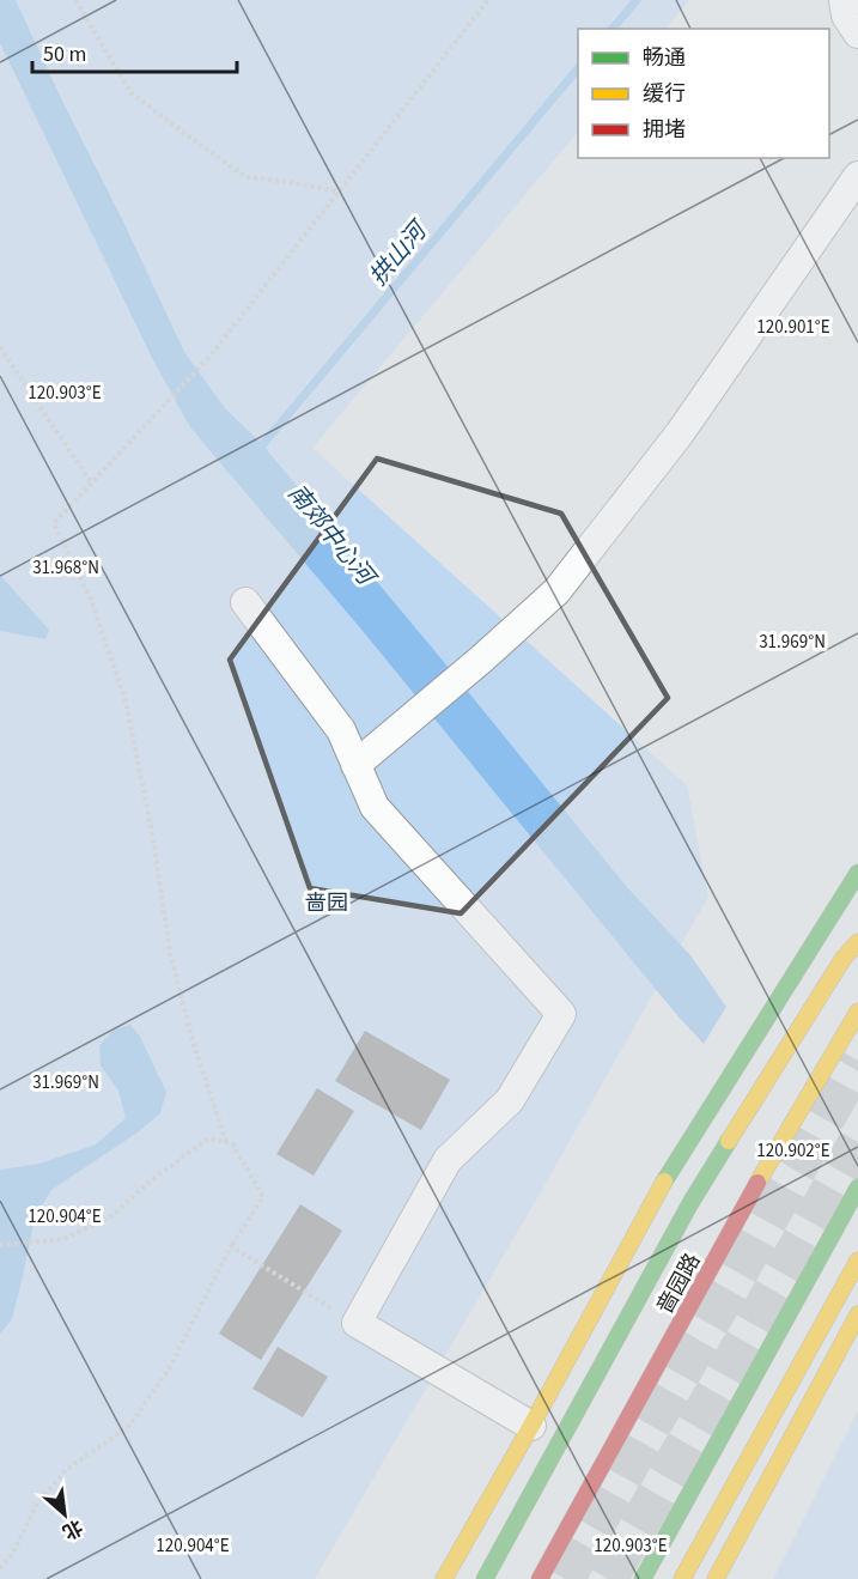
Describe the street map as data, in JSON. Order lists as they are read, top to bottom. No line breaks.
{"streets":{"main road":["啬园路"]},"water":["拱山河","南郊中心河"],"parks":["啬园"],"legend":["畅通","缓行","拥堵"],"scale_bar":"50 m","north":"bottom right","coordinates":["120.901°E","120.903°E","31.968°N","31.969°N","120.902°E","120.904°E"]}
